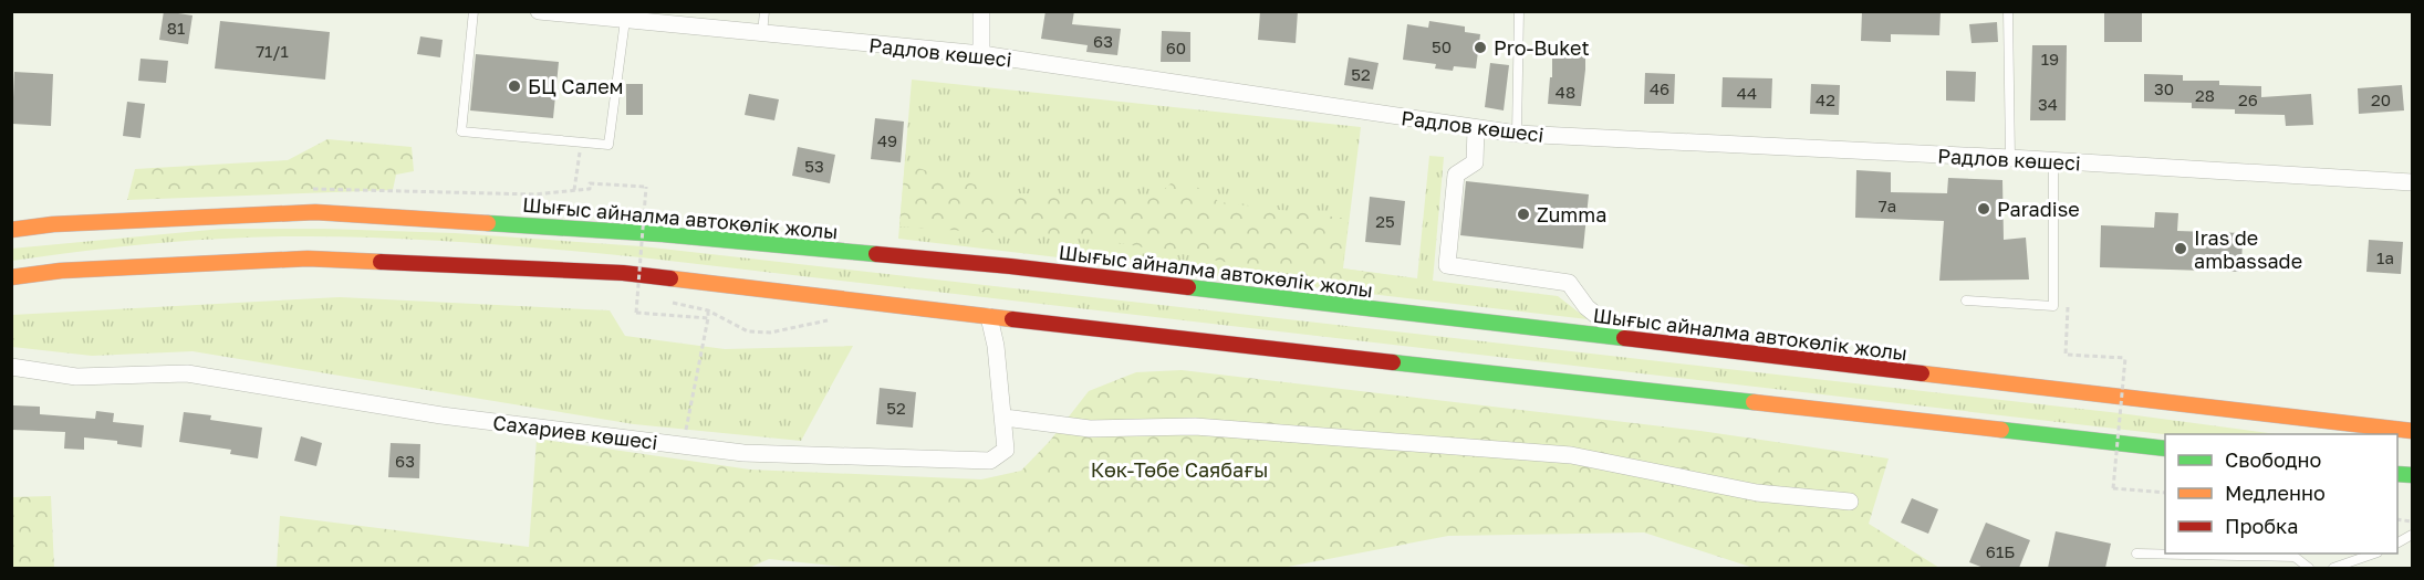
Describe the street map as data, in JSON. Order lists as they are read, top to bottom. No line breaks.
{"streets":{"main road":["Шығыс айналма автокөлік жолы"],"street":["Радлов көшесі","Сахариев көшесі"]},"parks":["Көк-Төбе Саябағы"],"places":["Pro-Buket","БЦ Салем","Paradise","Zumma","Iras de ambassade"],"house_numbers":["81","63","50","60","71/1","19","52","46","30","48","44","28","42","26","20","34","49","53","7а","25","1а","52","63","61Б"],"legend":["Свободно","Медленно","Пробка"]}
